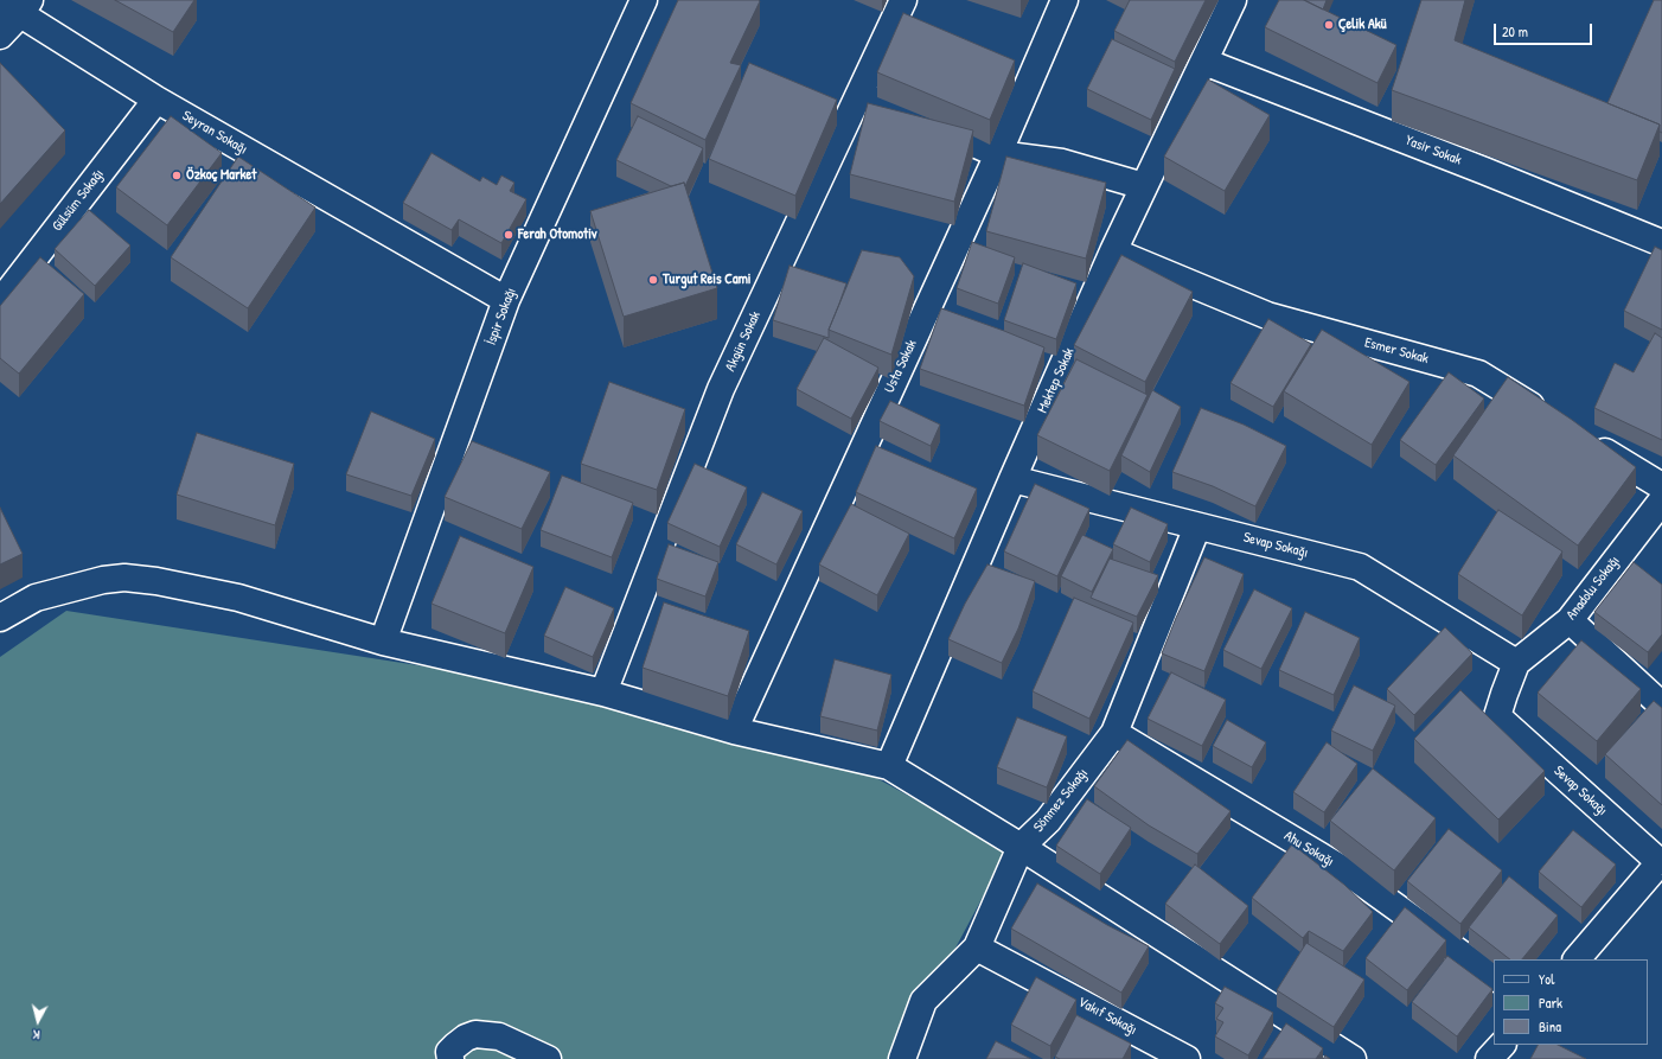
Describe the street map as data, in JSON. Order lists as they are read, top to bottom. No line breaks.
{"streets":{"street":["Seyran Sokağı","Yasir Sokak","Gülsüm Sokağı","İspir Sokağı","Akgün Sokak","Esmer Sokak","Usta Sokak","Mektep Sokak","Sevap Sokağı","Anadolu Sokağı","Sönmez Sokağı","Ahu Sokağı","Vakıf Sokağı"]},"crossings":[["Seyran Sokağı","Gülsüm Sokağı"],["Seyran Sokağı","İspir Sokağı"],["Yasir Sokak","Mektep Sokak"],["Esmer Sokak","Mektep Sokak"],["Mektep Sokak","Sevap Sokağı"],["Sevap Sokağı","Anadolu Sokağı"],["Sevap Sokağı","Sönmez Sokağı"],["Sönmez Sokağı","Ahu Sokağı"],["Sönmez Sokağı","Vakıf Sokağı"]],"places":["Çelik Akü","Özkoç Market","Ferah Otomotiv","Turgut Reis Cami"],"legend":["Yol","Park","Bina"],"scale_bar":"20 m","north":"bottom"}
